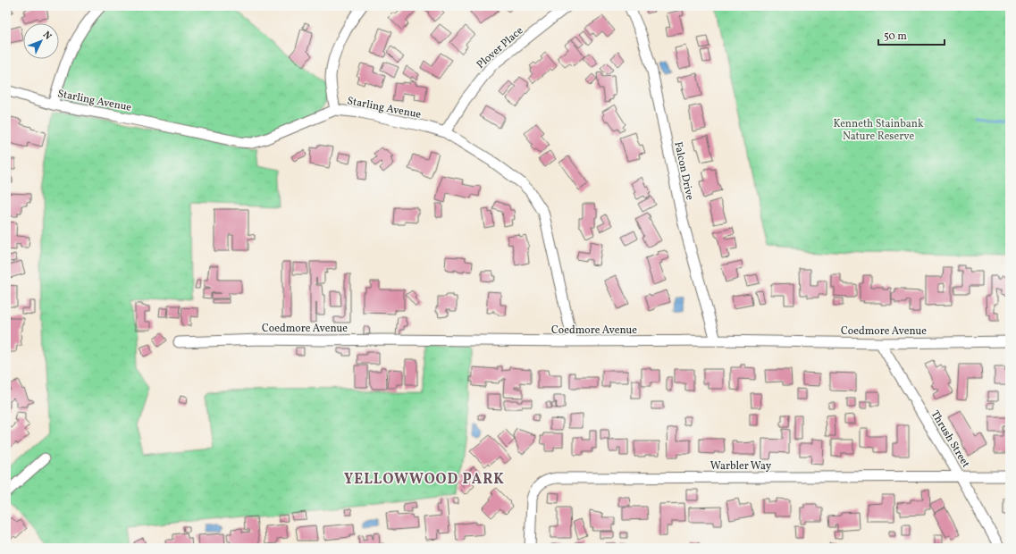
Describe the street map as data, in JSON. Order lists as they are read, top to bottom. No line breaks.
{"streets":{"street":["Plover Place","Starling Avenue","Falcon Drive","Coedmore Avenue","Thrush Street","Warbler Way"]},"crossings":[["Plover Place","Starling Avenue"],["Starling Avenue","Coedmore Avenue"],["Falcon Drive","Coedmore Avenue"],["Coedmore Avenue","Thrush Street"],["Thrush Street","Warbler Way"]],"districts":["YELLOWWOOD PARK"],"parks":["Kenneth Stainbank Nature Reserve"],"scale_bar":"50 m","north":"top right"}
